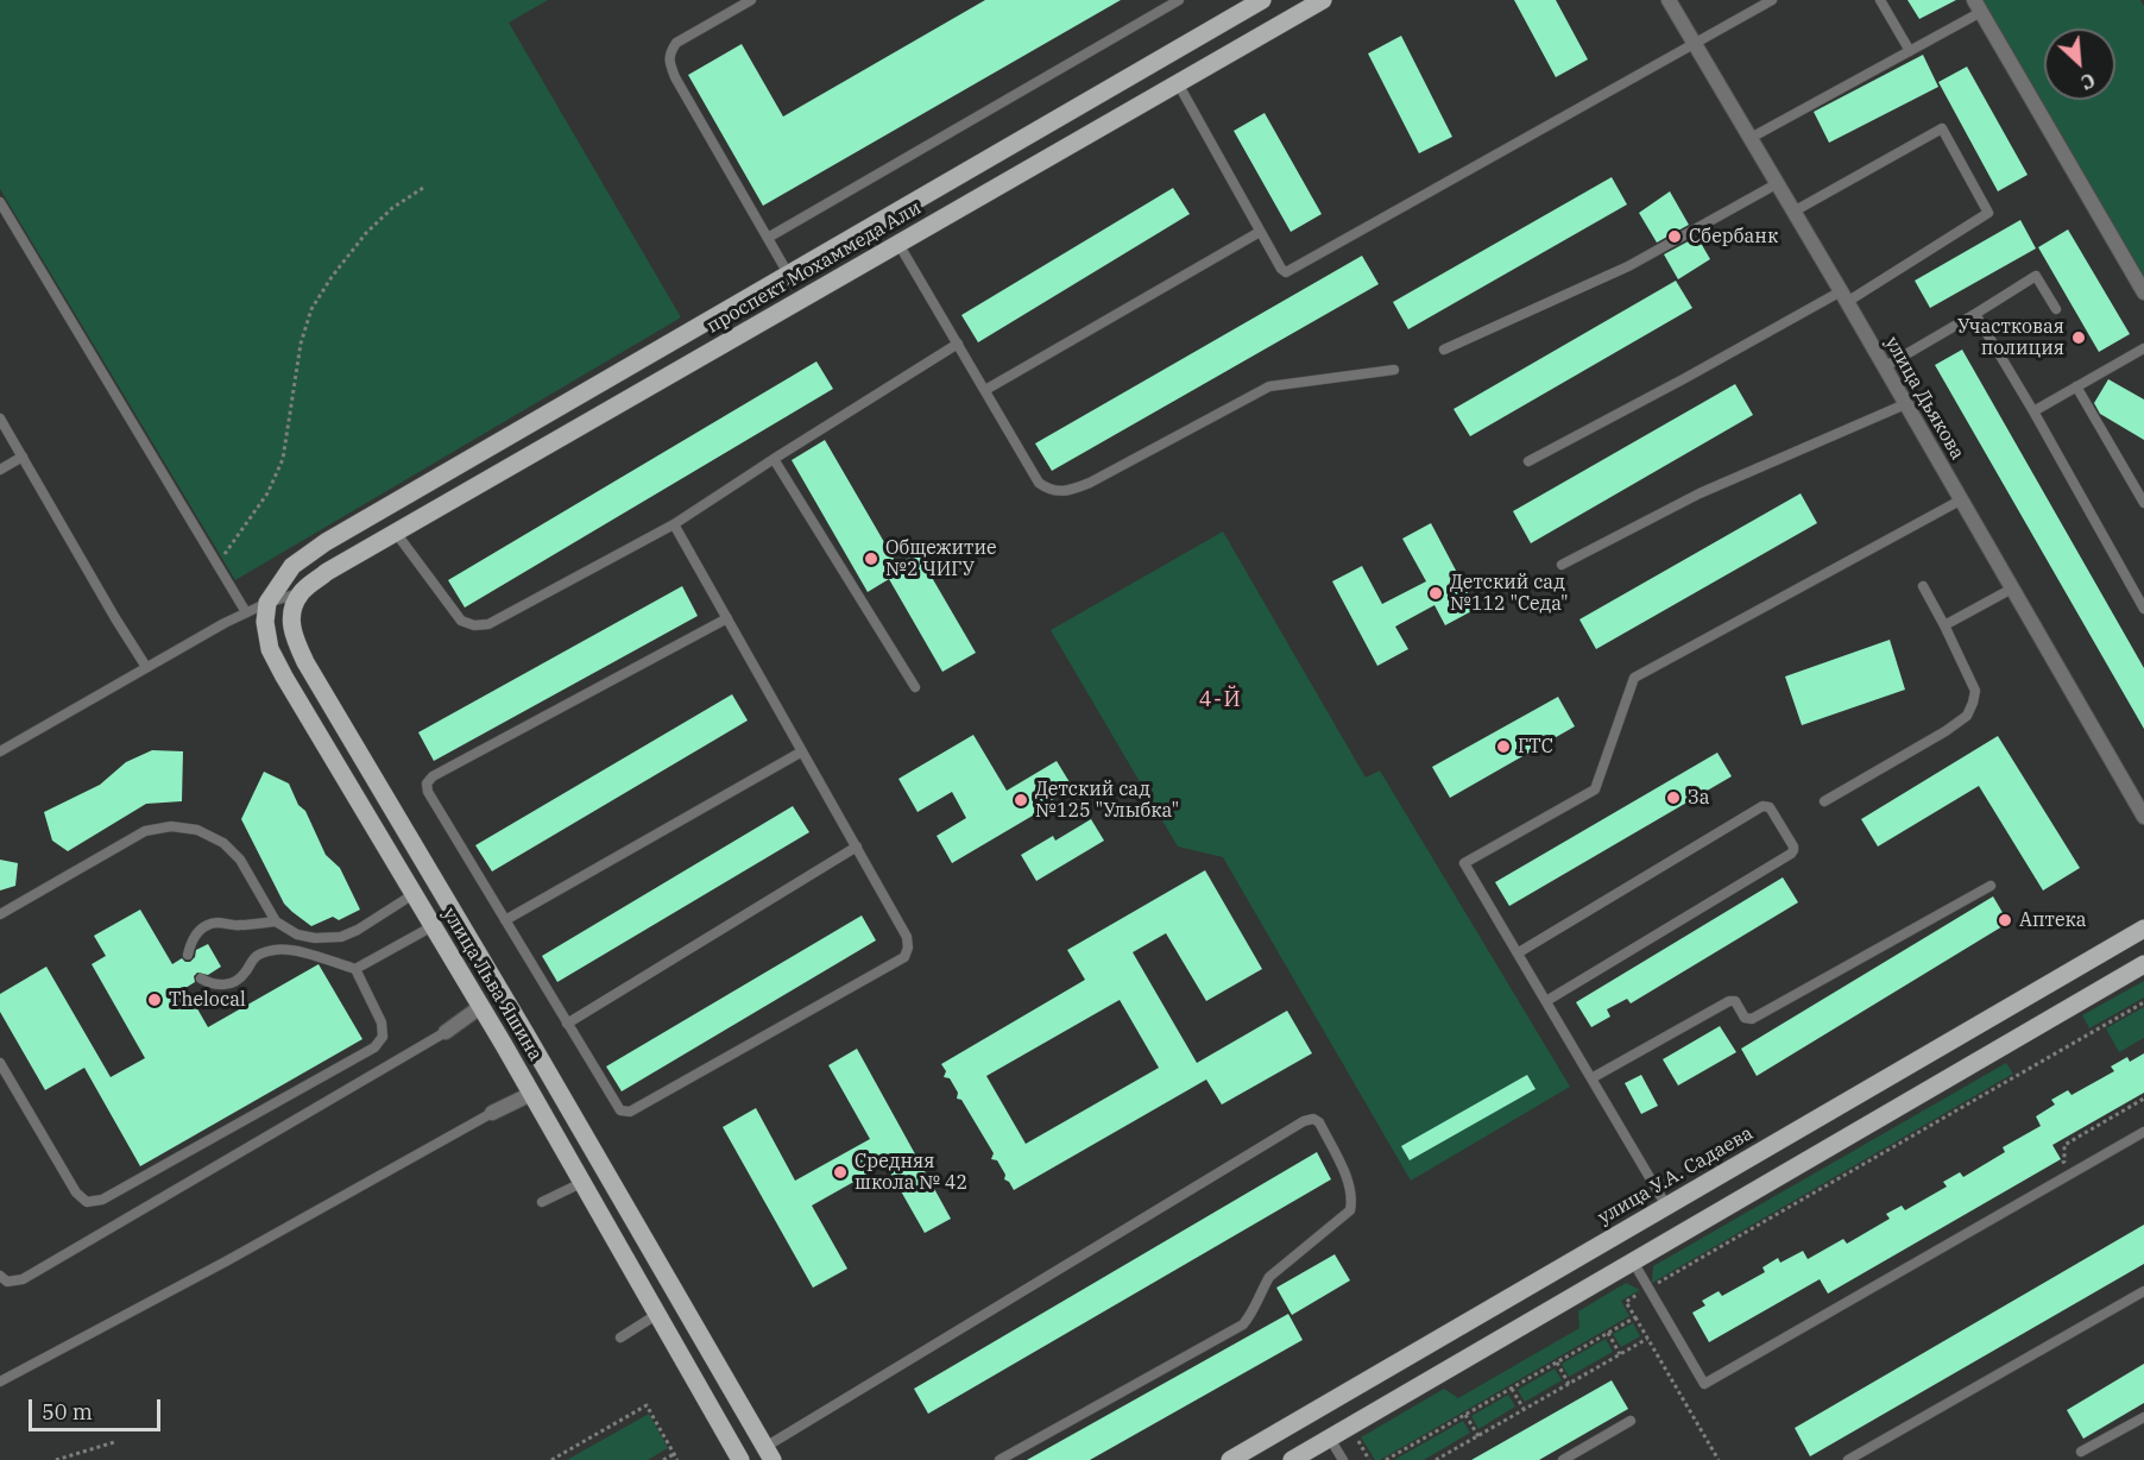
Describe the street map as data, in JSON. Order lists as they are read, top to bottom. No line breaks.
{"streets":{"main road":["проспект Мохаммеда Али","улица Льва Яшина","улица У.А. Садаева"],"street":["улица Дьякова"]},"crossings":[["проспект Мохаммеда Али","улица Льва Яшина"]],"districts":["4-Й"],"places":["Сбербанк","Участковая полиция","Общежитие №2 ЧИГУ","Детский сад №112 \"Седа\"","ГТС","За","Детский сад №125 \"Улыбка\"","Аптека","Thelocal","Средняя школа № 42"],"scale_bar":"50 m","north":"bottom right"}
